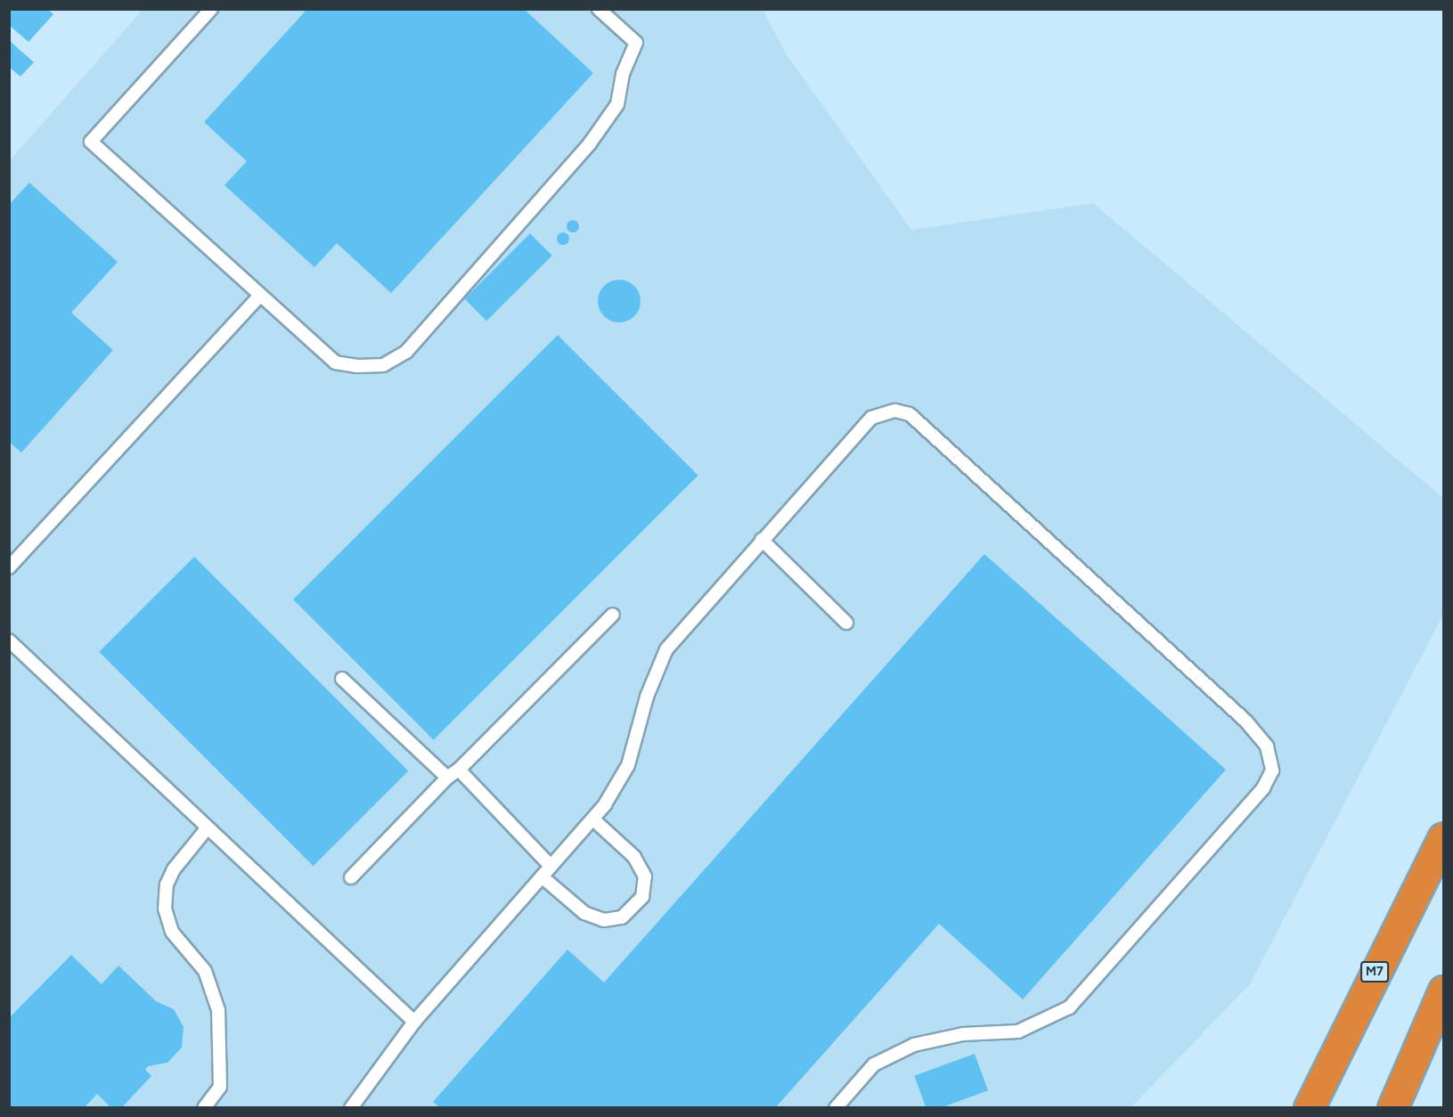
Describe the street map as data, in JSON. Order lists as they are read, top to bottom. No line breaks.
{"streets":{"highway":["M7"]}}
